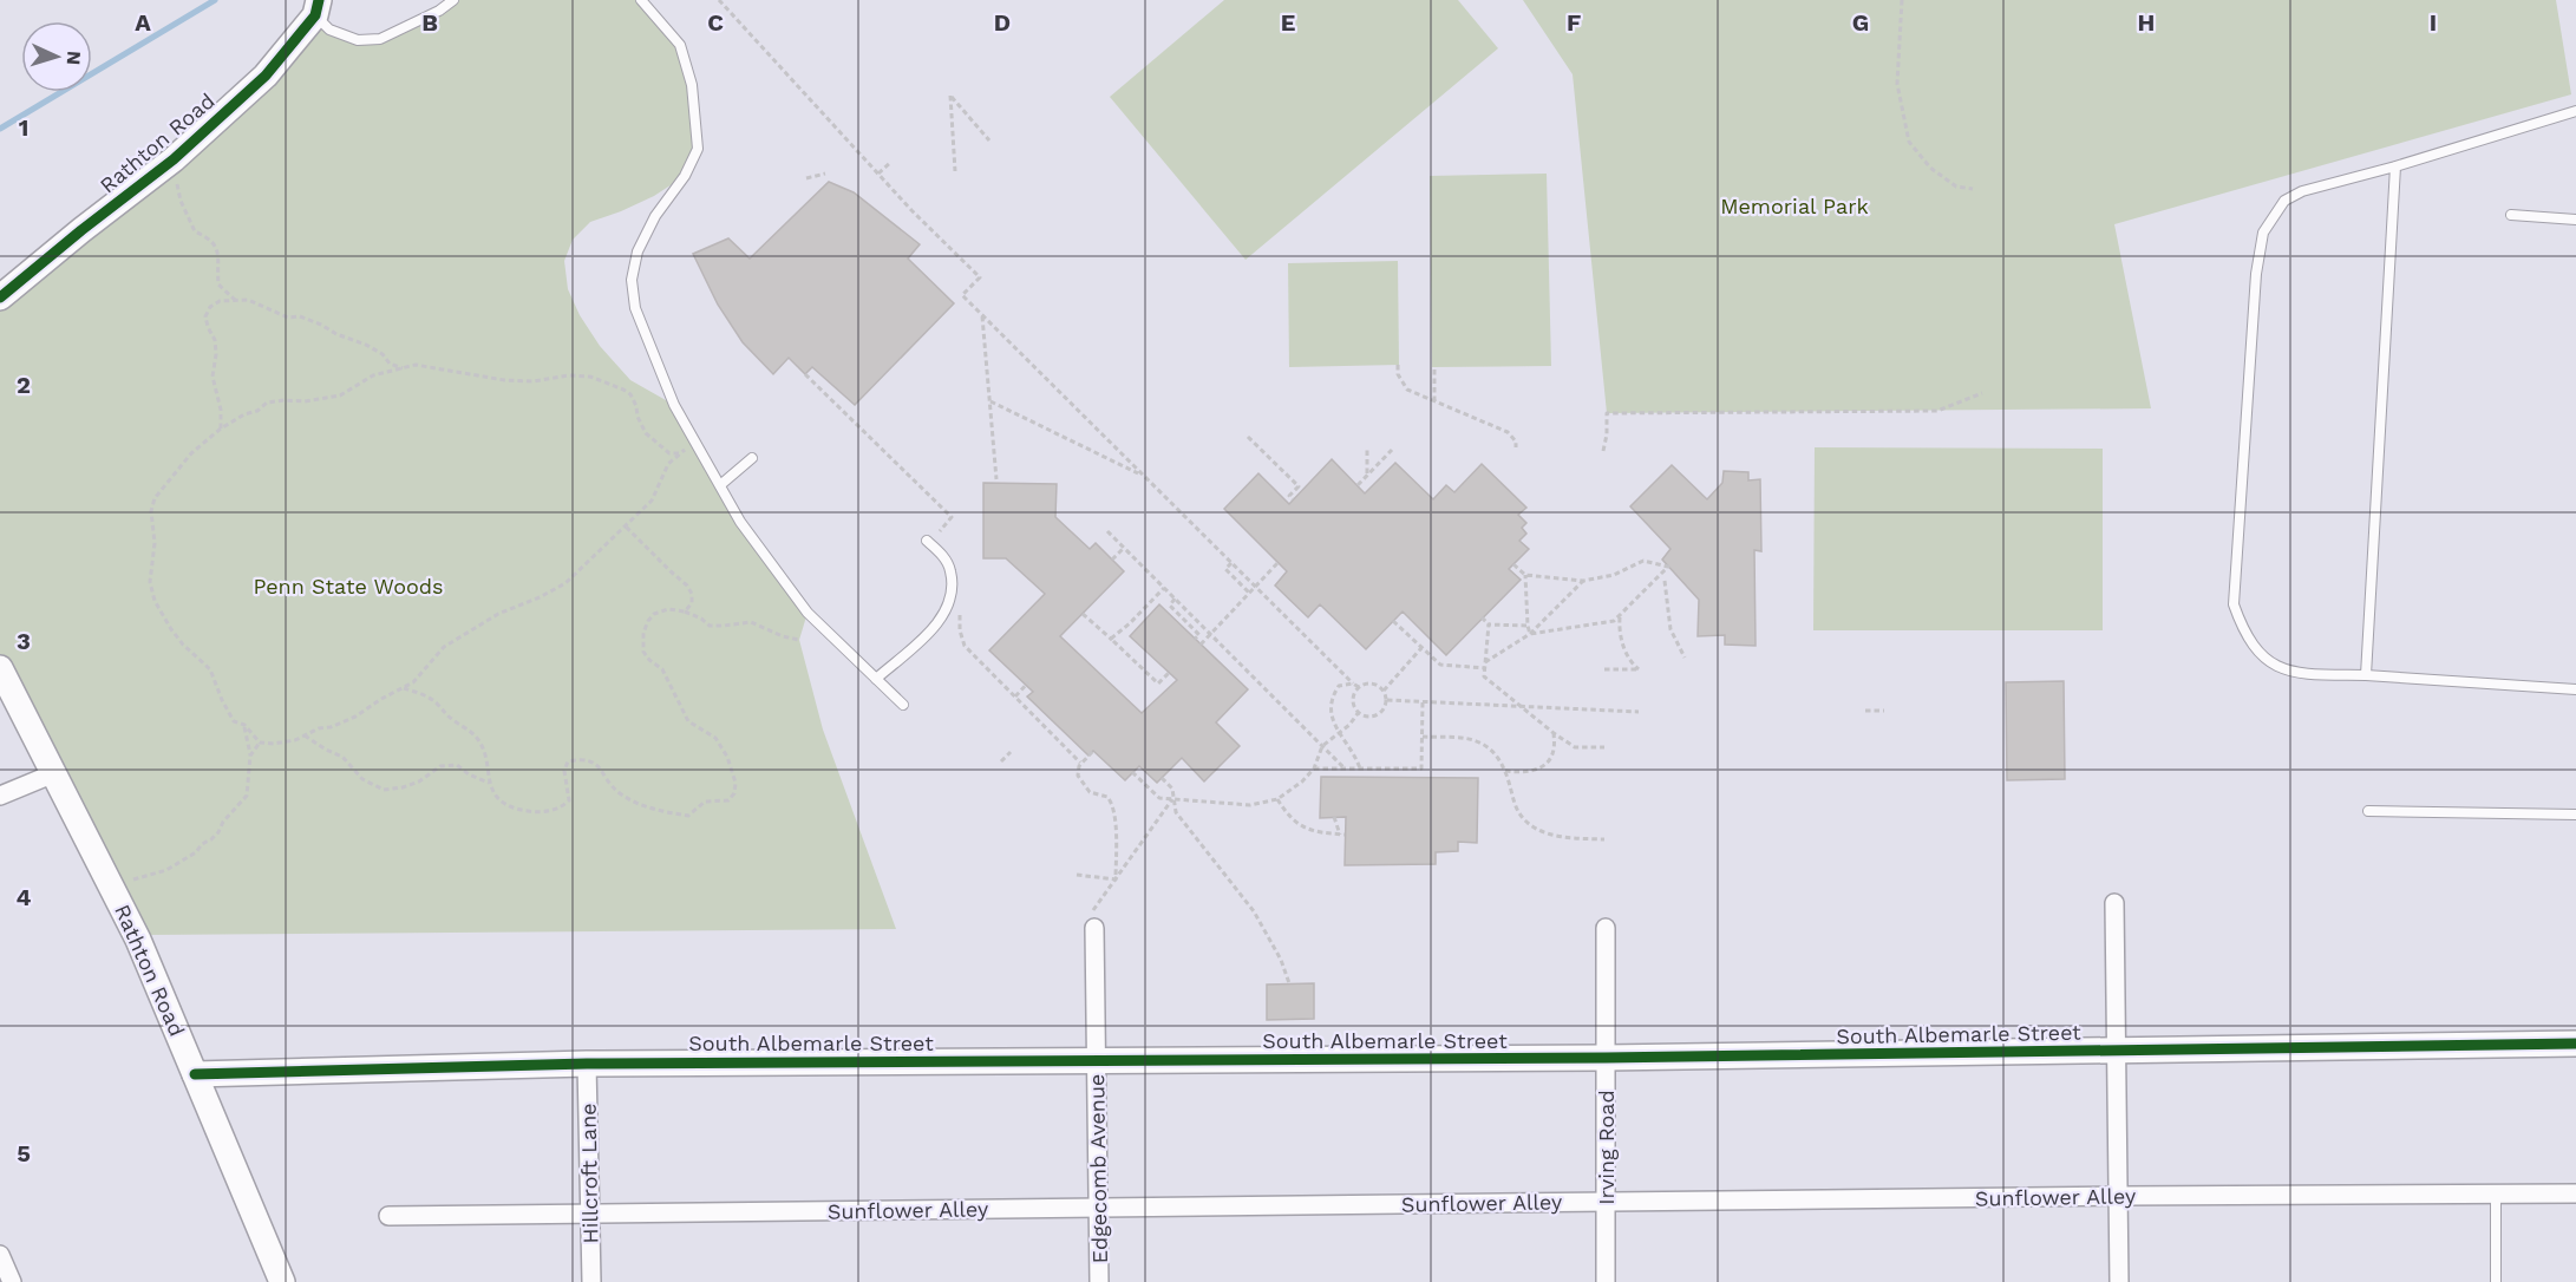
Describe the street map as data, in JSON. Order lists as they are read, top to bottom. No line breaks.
{"streets":{"street":["Rathton Road","South Albemarle Street","Irving Road","Edgecomb Avenue","Hillcroft Lane","Sunflower Alley"]},"crossings":[["Rathton Road","South Albemarle Street"],["South Albemarle Street","Irving Road"],["South Albemarle Street","Edgecomb Avenue"],["South Albemarle Street","Hillcroft Lane"],["Irving Road","Sunflower Alley"],["Edgecomb Avenue","Sunflower Alley"],["Hillcroft Lane","Sunflower Alley"]],"parks":["Memorial Park","Penn State Woods"],"north":"right","grid":{"columns":["A","B","C","D","E","F","G","H","I"],"rows":["1","2","3","4","5"]}}
